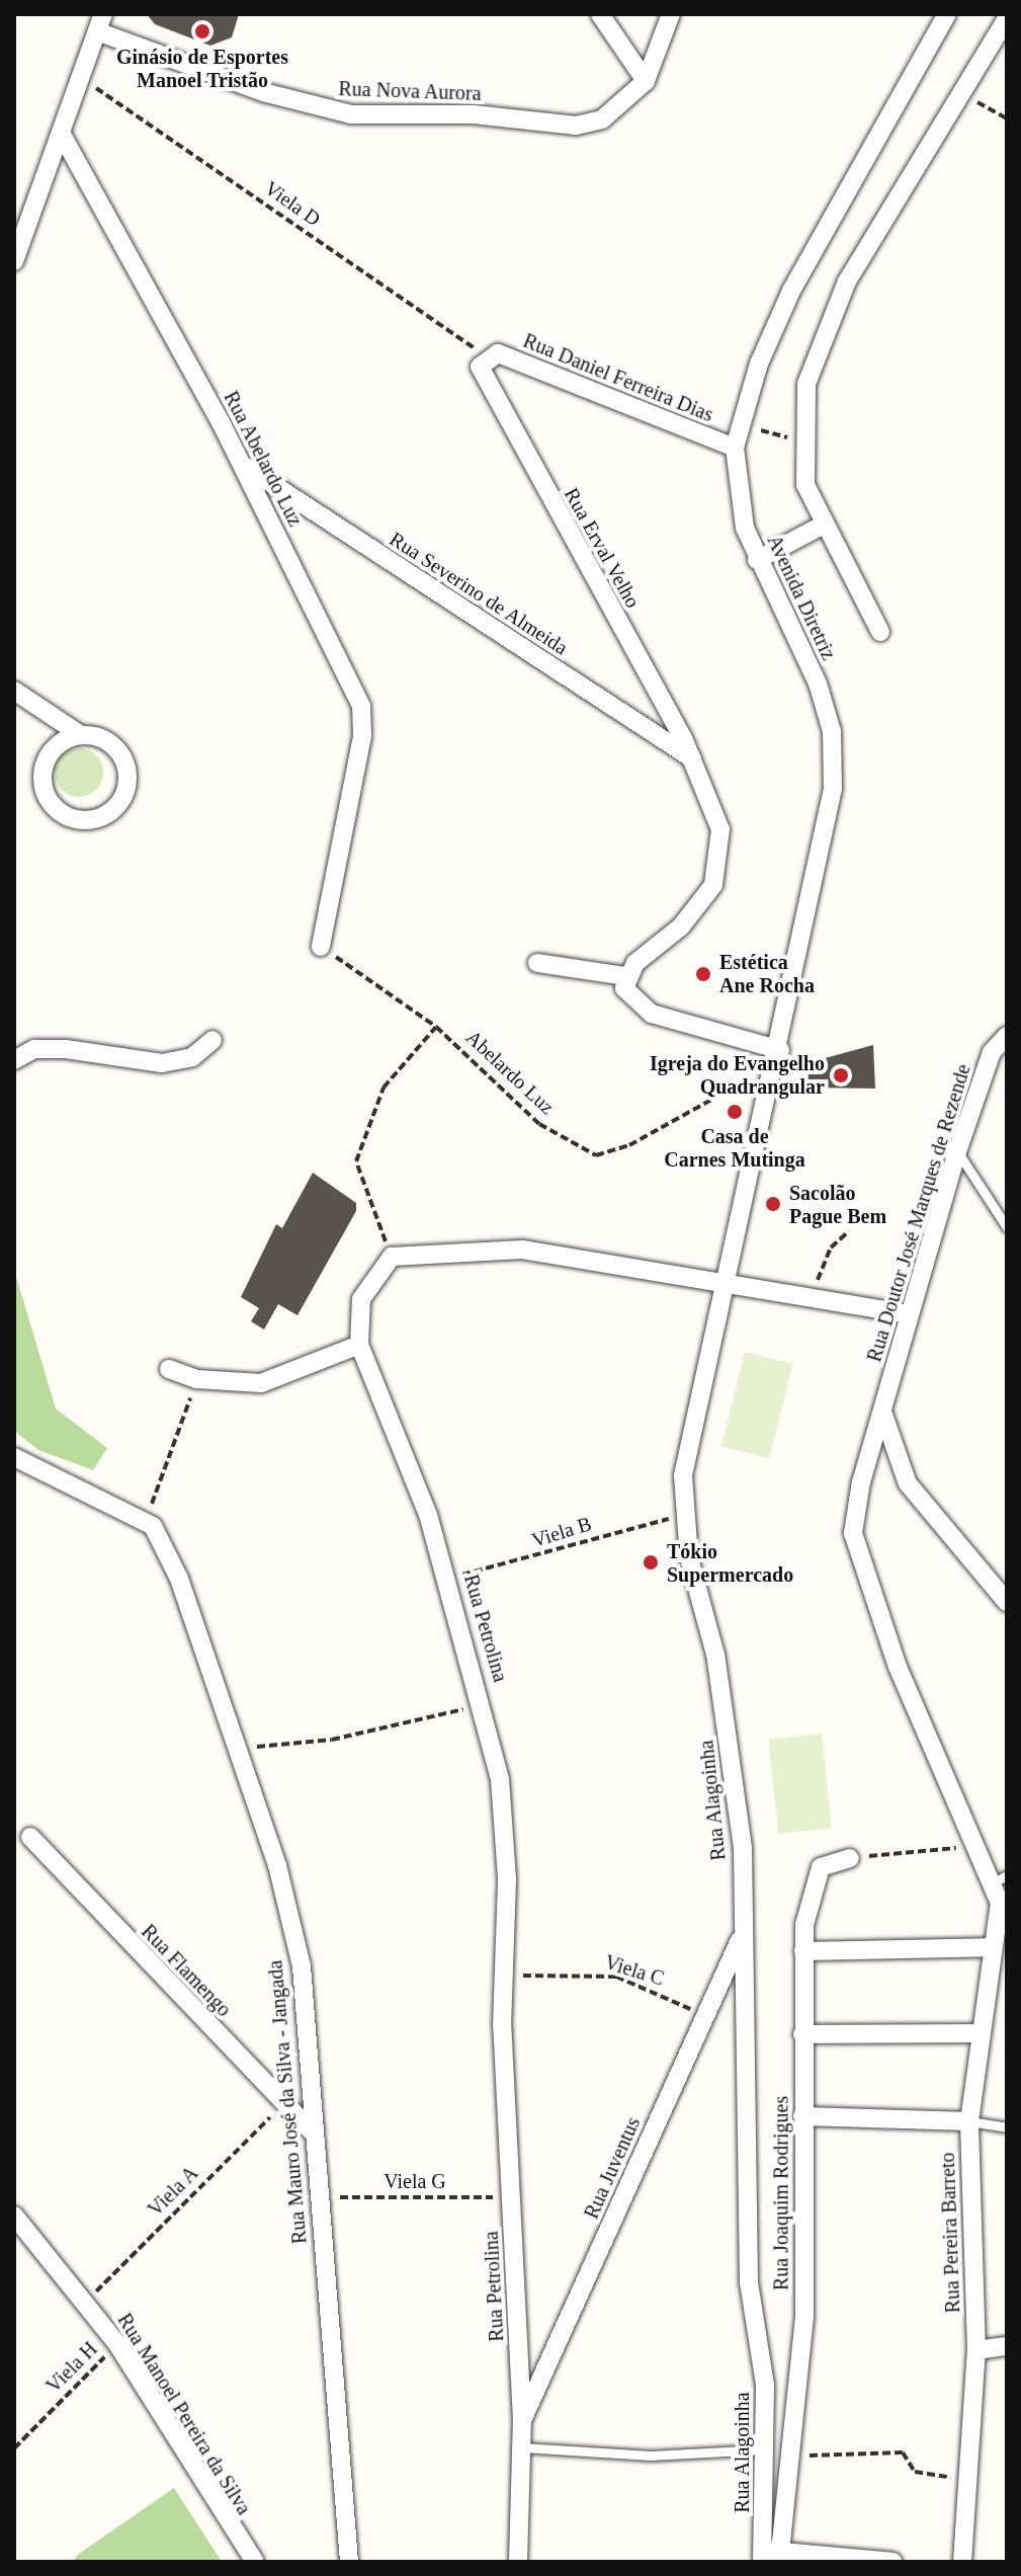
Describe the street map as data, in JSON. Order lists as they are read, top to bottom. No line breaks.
{"streets":{"street":["Rua Nova Aurora","Rua Daniel Ferreira Dias","Rua Abelardo Luz","Rua Erval Velho","Rua Severino de Almeida","Avenida Diretriz","Rua Doutor José Marques de Rezende","Rua Petrolina","Rua Alagoinha","Rua Flamengo","Rua Mauro José da Silva - Jangada","Rua Juventus","Rua Joaquim Rodrigues","Rua Pereira Barreto","Rua Manoel Pereira da Silva"],"path":["Viela D","Abelardo Luz","Viela B","Viela C","Viela G","Viela A","Viela H"]},"crossings":[["Viela D","Rua Daniel Ferreira Dias"],["Viela D","Rua Erval Velho"],["Rua Daniel Ferreira Dias","Rua Erval Velho"],["Rua Daniel Ferreira Dias","Avenida Diretriz"],["Rua Abelardo Luz","Rua Severino de Almeida"],["Rua Abelardo Luz","Abelardo Luz"],["Rua Erval Velho","Rua Severino de Almeida"],["Avenida Diretriz","Abelardo Luz"],["Avenida Diretriz","Rua Alagoinha"],["Abelardo Luz","Rua Alagoinha"],["Rua Doutor José Marques de Rezende","Rua Pereira Barreto"],["Viela B","Rua Petrolina"],["Viela B","Rua Alagoinha"],["Rua Petrolina","Viela C"],["Rua Petrolina","Rua Juventus"],["Rua Petrolina","Viela G"],["Rua Alagoinha","Rua Juventus"],["Rua Alagoinha","Rua Joaquim Rodrigues"],["Rua Flamengo","Rua Mauro José da Silva - Jangada"],["Rua Flamengo","Viela A"],["Viela C","Rua Juventus"],["Rua Mauro José da Silva - Jangada","Viela G"],["Viela A","Rua Manoel Pereira da Silva"],["Viela H","Rua Manoel Pereira da Silva"]],"places":["Ginásio de Esportes Manoel Tristão","Estética Ane Rocha","Igreja do Evangelho Quadrangular","Casa de Carnes Mutinga","Sacolão Pague Bem","Tókio Supermercado"]}
